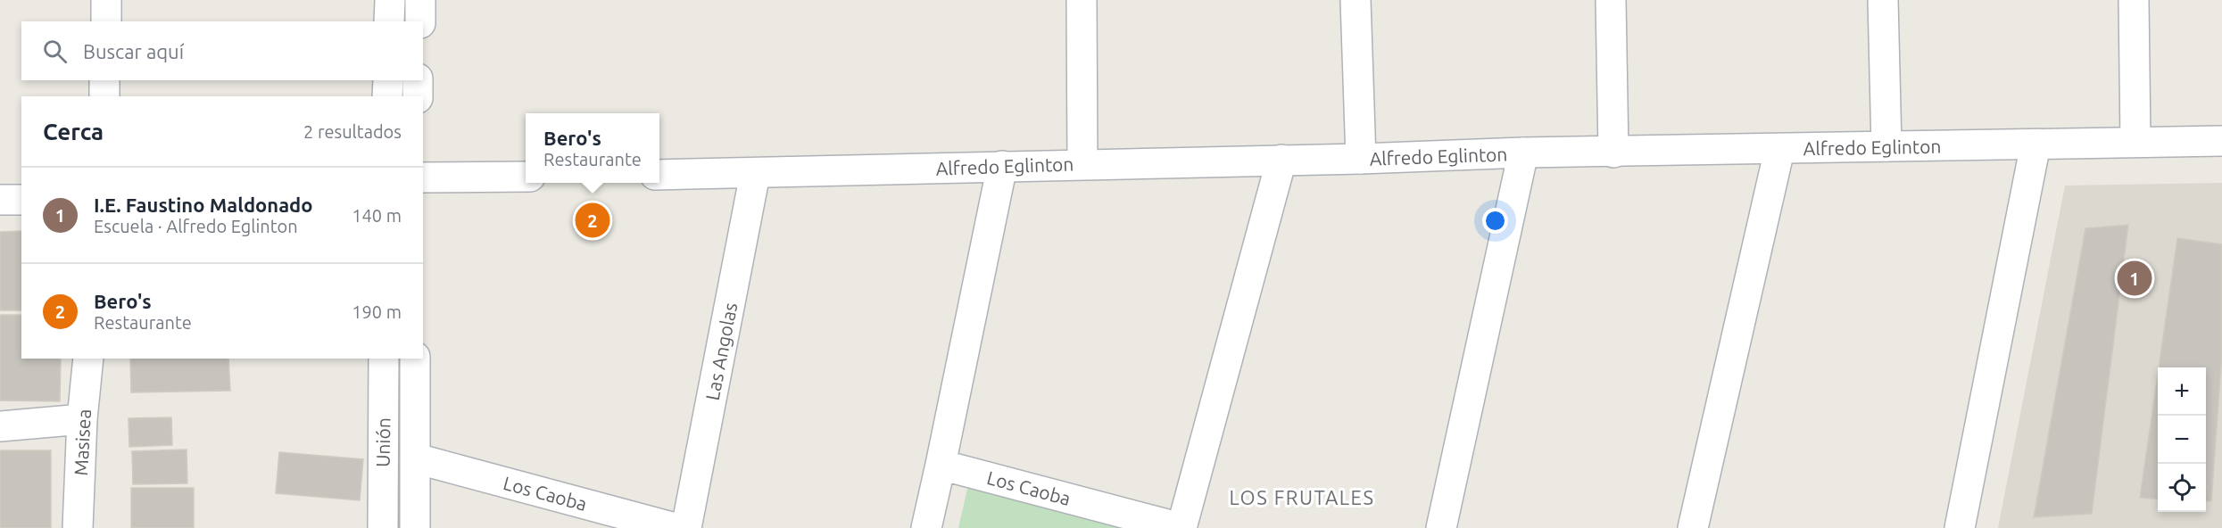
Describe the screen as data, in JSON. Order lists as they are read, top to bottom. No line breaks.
{"streets":{"street":["Alfredo Eglinton","Las Angolas","Masisea","Unión","Los Caoba"]},"crossings":[["Alfredo Eglinton","Las Angolas"],["Unión","Los Caoba"]],"districts":["LOS FRUTALES"],"page":{"search":"Buscar aquí","heading":["Cerca","2 resultados"],"popup":["Bero's","Restaurante"],"list":[{"mark":"1","name":"I.E. Faustino Maldonado","note":"Escuela · Alfredo Eglinton","value":"140 m"},{"mark":"2","name":"Bero's","note":"Restaurante","value":"190 m"}],"pins":["2","1"],"map_buttons":["+","−"]}}
